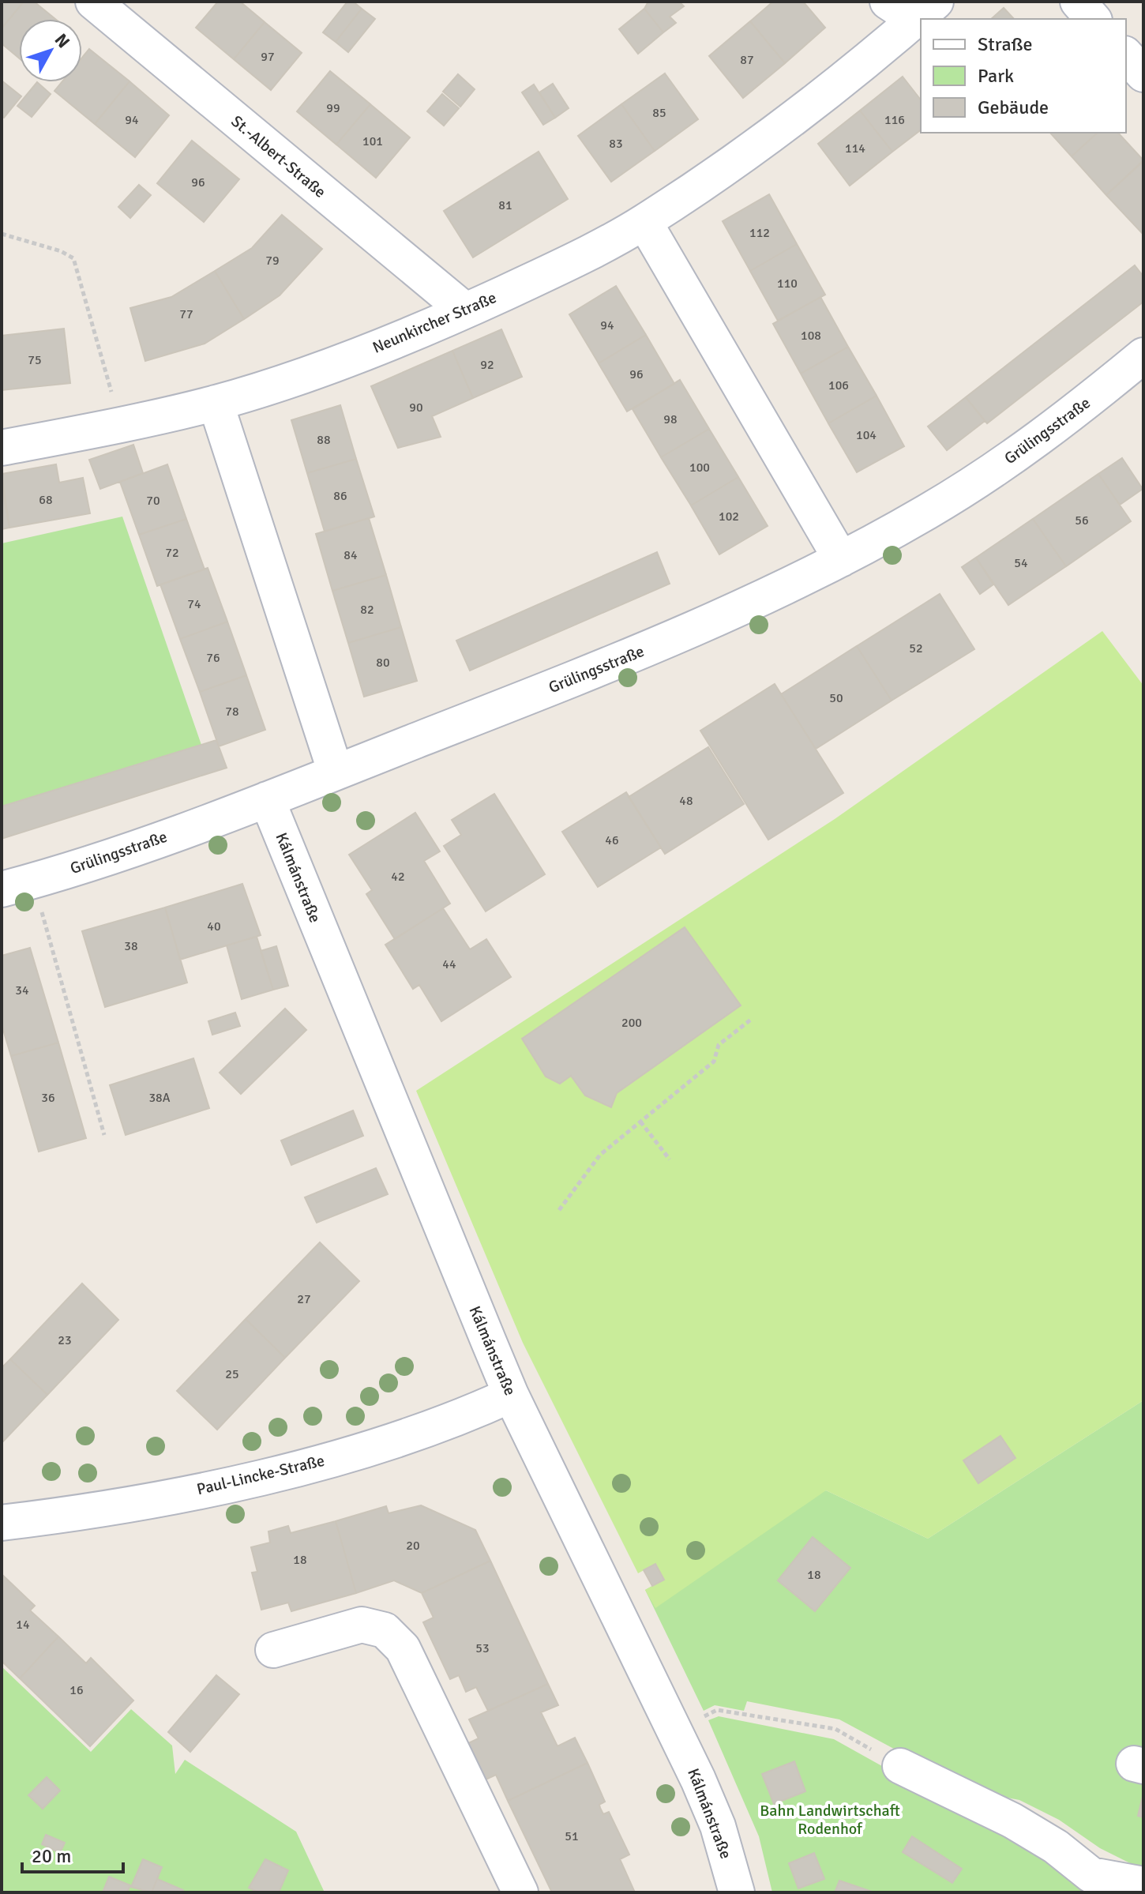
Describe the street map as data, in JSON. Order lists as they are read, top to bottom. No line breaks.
{"streets":{"street":["St.-Albert-Straße","Neunkircher Straße","Grülingsstraße","Kálmánstraße","Paul-Lincke-Straße"]},"crossings":[["St.-Albert-Straße","Neunkircher Straße"],["Grülingsstraße","Kálmánstraße"],["Kálmánstraße","Paul-Lincke-Straße"]],"parks":["Bahn Landwirtschaft Rodenhof"],"house_numbers":["97","87","99","85","94","116","101","83","114","96","81","112","79","110","77","94","108","75","92","96","106","90","98","104","88","100","86","68","70","102","56","72","84","54","74","82","52","76","80","50","78","48","46","42","40","38","44","34","200","36","38A","27","23","25","20","18","18","14","53","16","51"],"legend":["Straße","Park","Gebäude"],"scale_bar":"20 m","north":"top right"}
